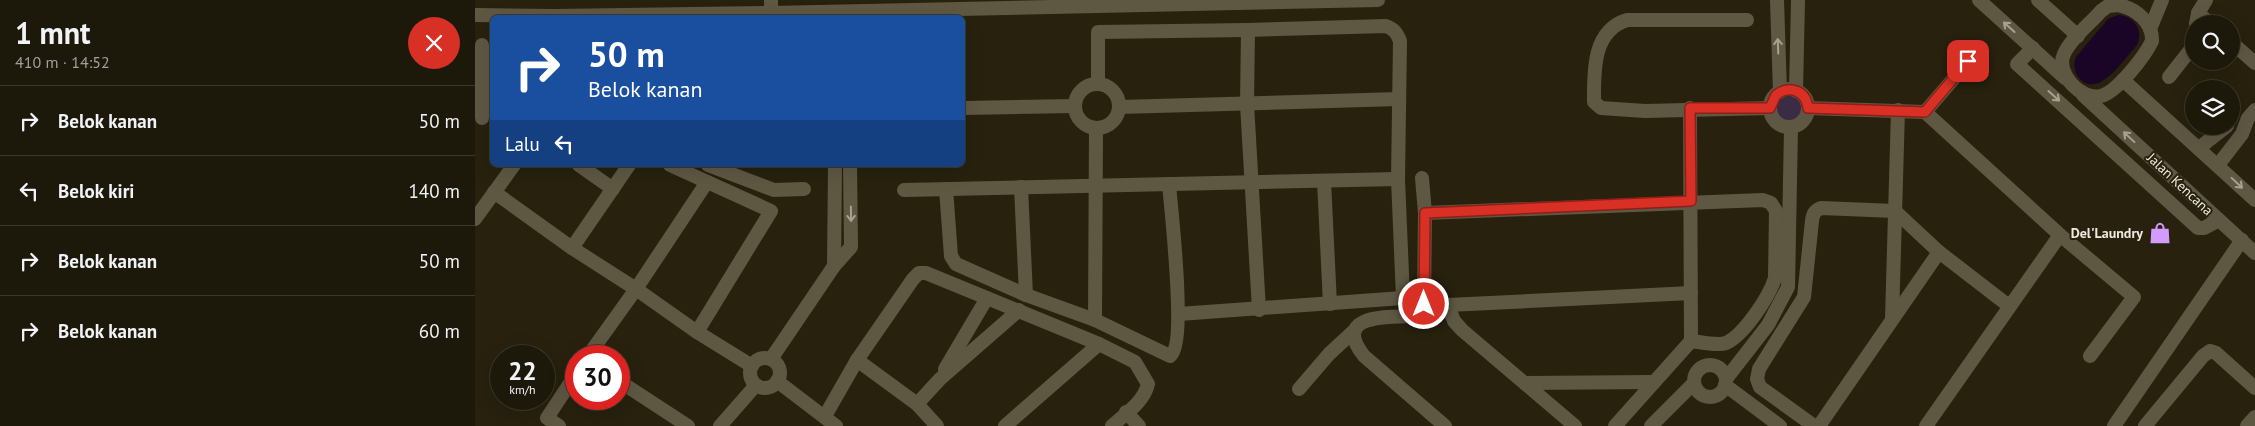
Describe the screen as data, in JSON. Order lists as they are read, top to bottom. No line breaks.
{"streets":{"street":["Jalan Kencana"]},"places":{"shop":["Del'Laundry"]},"page":{"heading":["1 mnt","410 m · 14:52"],"turn":["50 m","Belok kanan"],"list":[{"name":"Belok kanan","value":"50 m"},{"name":"Belok kiri","value":"140 m"},{"name":"Belok kanan","value":"50 m"},{"name":"Belok kanan","value":"60 m"}],"then":"Lalu","speed":"22 km/h","limit":"30"}}
